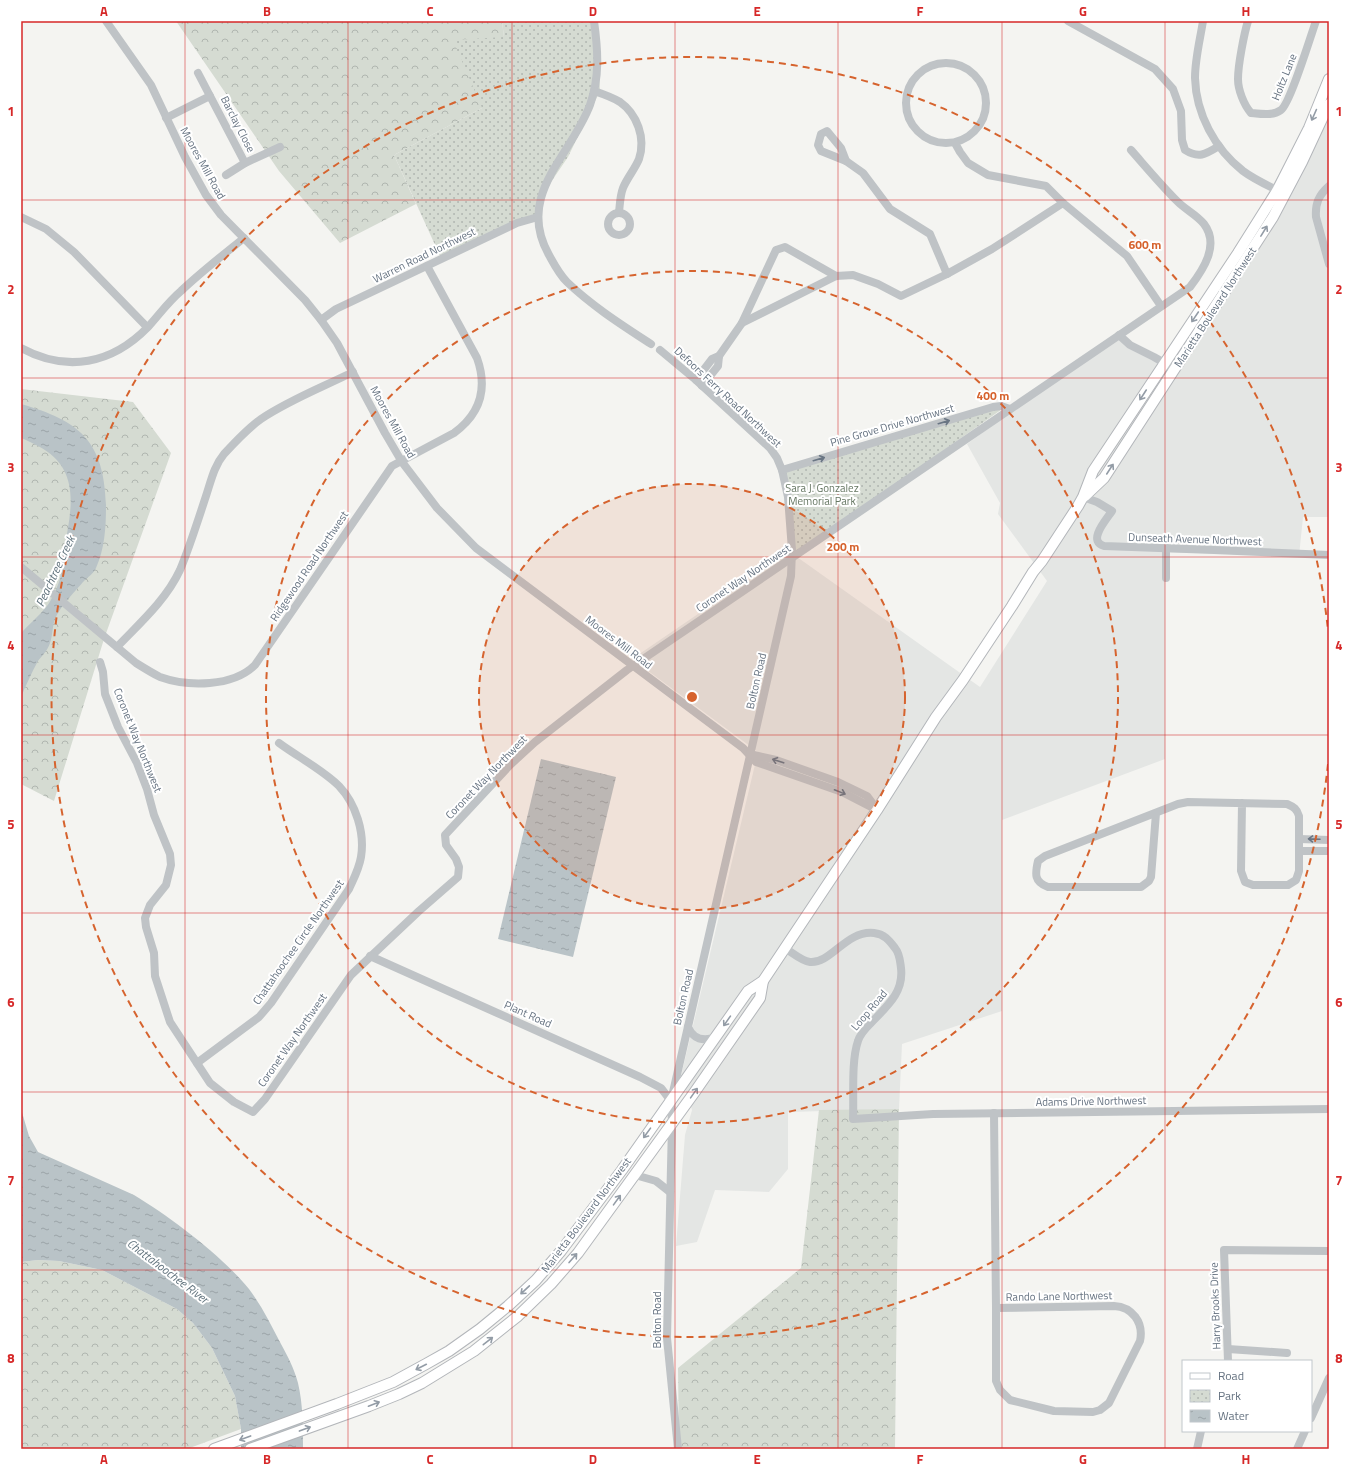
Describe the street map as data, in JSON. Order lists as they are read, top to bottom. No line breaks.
{"streets":{"main road":["Marietta Boulevard Northwest"],"street":["Holtz Lane","Barclay Close","Moores Mill Road","Warren Road Northwest","Defoors Ferry Road Northwest","Pine Grove Drive Northwest","Dunseath Avenue Northwest","Ridgewood Road Northwest","Coronet Way Northwest","Bolton Road","Chattahoochee Circle Northwest","Loop Road","Plant Road","Adams Drive Northwest","Rando Lane Northwest","Harry Brooks Drive"]},"crossings":[["Barclay Close","Moores Mill Road"],["Moores Mill Road","Warren Road Northwest"],["Moores Mill Road","Ridgewood Road Northwest"],["Moores Mill Road","Coronet Way Northwest"],["Moores Mill Road","Bolton Road"],["Warren Road Northwest","Ridgewood Road Northwest"],["Marietta Boulevard Northwest","Dunseath Avenue Northwest"],["Marietta Boulevard Northwest","Bolton Road"],["Marietta Boulevard Northwest","Plant Road"],["Defoors Ferry Road Northwest","Pine Grove Drive Northwest"],["Defoors Ferry Road Northwest","Coronet Way Northwest"],["Defoors Ferry Road Northwest","Bolton Road"],["Pine Grove Drive Northwest","Coronet Way Northwest"],["Coronet Way Northwest","Bolton Road"],["Coronet Way Northwest","Chattahoochee Circle Northwest"],["Coronet Way Northwest","Plant Road"],["Bolton Road","Plant Road"],["Loop Road","Adams Drive Northwest"],["Adams Drive Northwest","Rando Lane Northwest"]],"one_way":["Pine Grove Drive Northwest"],"water":["Peachtree Creek","Chattahoochee River"],"parks":["Sara J. Gonzalez Memorial Park"],"legend":["Road","Park","Water"],"grid":{"columns":["A","B","C","D","E","F","G","H"],"rows":["1","2","3","4","5","6","7","8"]},"rings":["600 m","400 m","200 m"]}
